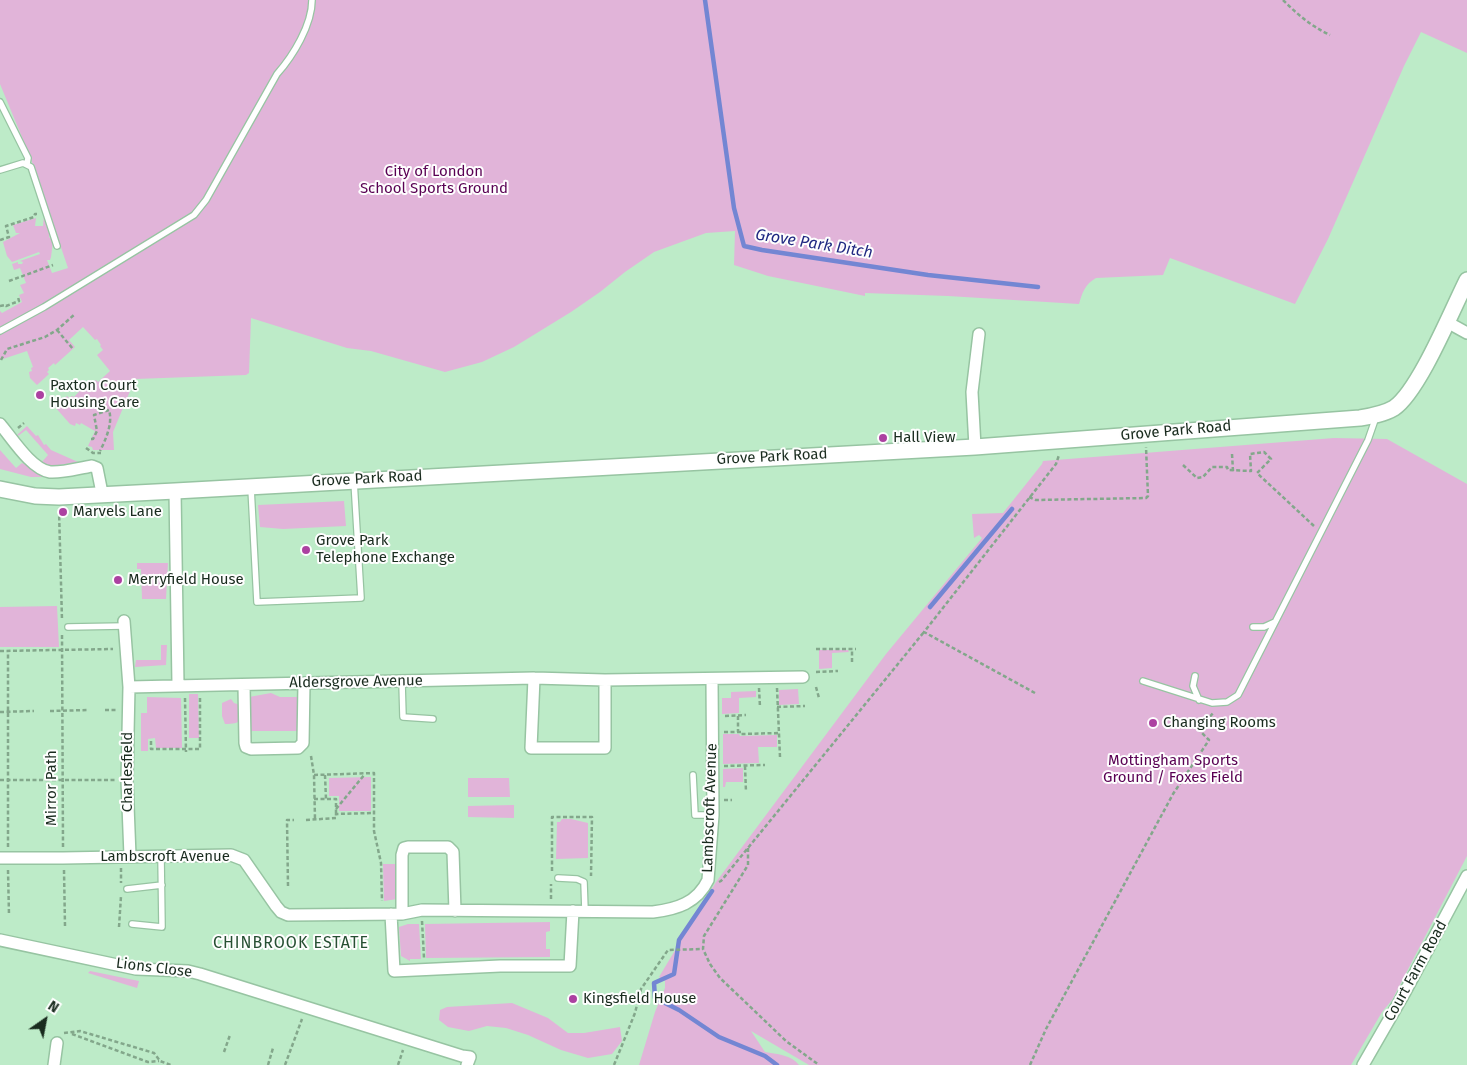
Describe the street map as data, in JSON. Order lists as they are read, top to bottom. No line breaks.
{"streets":{"main road":["Grove Park Road"],"street":["Aldersgrove Avenue","Charlesfield","Lambscroft Avenue","Lions Close","Court Farm Road"],"path":["Mirror Path"]},"crossings":[["Grove Park Road","Mirror Path"],["Aldersgrove Avenue","Lambscroft Avenue"],["Charlesfield","Lambscroft Avenue"],["Mirror Path","Lambscroft Avenue"]],"districts":["CHINBROOK ESTATE"],"water":["Grove Park Ditch"],"parks":["City of London School Sports Ground","Mottingham Sports Ground / Foxes Field"],"places":["Paxton Court Housing Care","Hall View","Marvels Lane","Grove Park Telephone Exchange","Merryfield House","Changing Rooms","Kingsfield House"],"north":"top right"}
